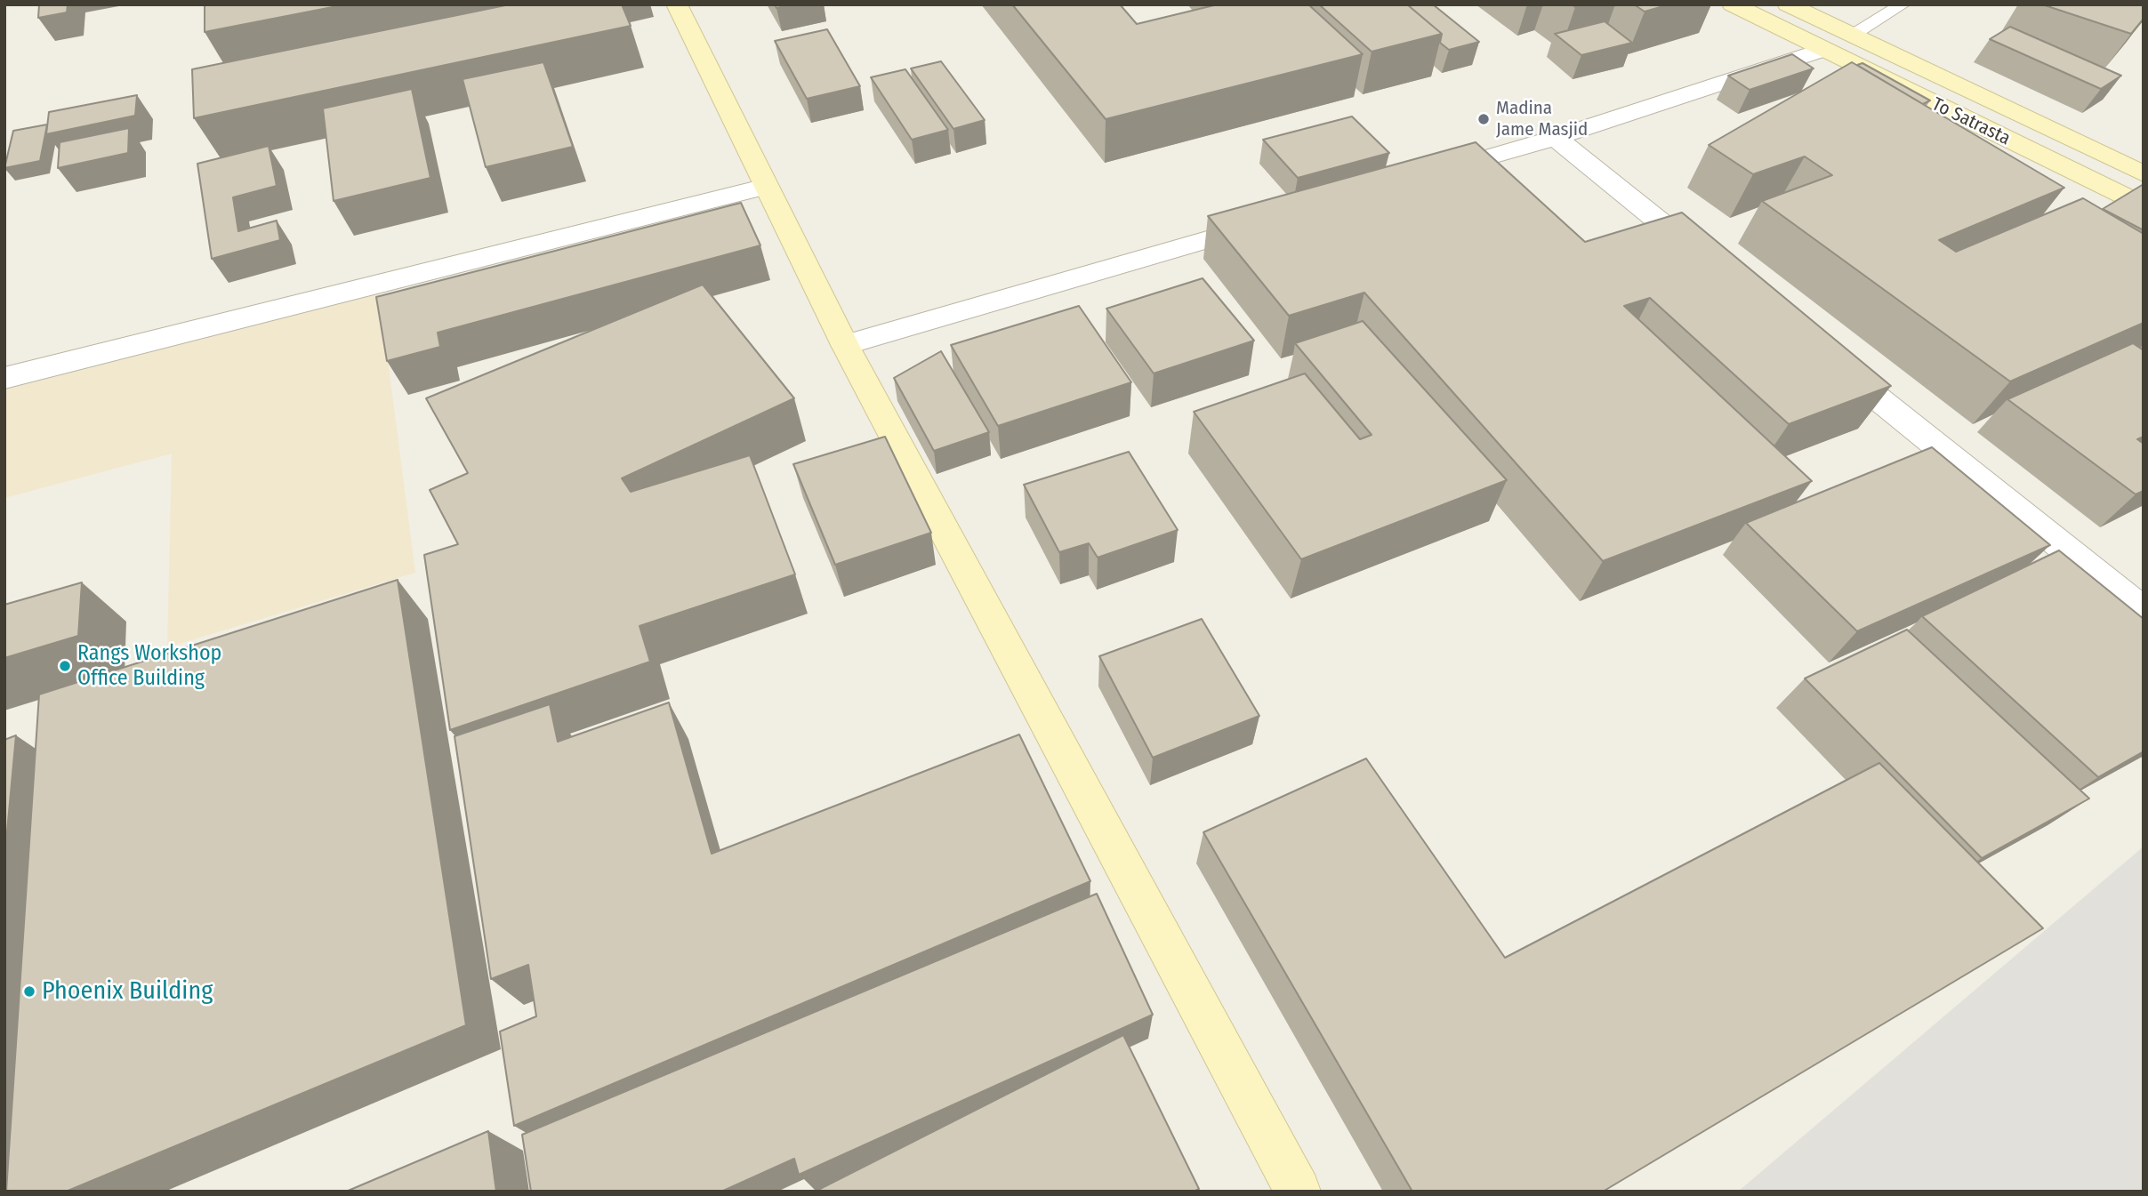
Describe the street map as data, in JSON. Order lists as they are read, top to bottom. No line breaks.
{"streets":{"street":["To Satrasta"]},"places":["Madina Jame Masjid","Rangs Workshop Office Building","Phoenix Building"]}
